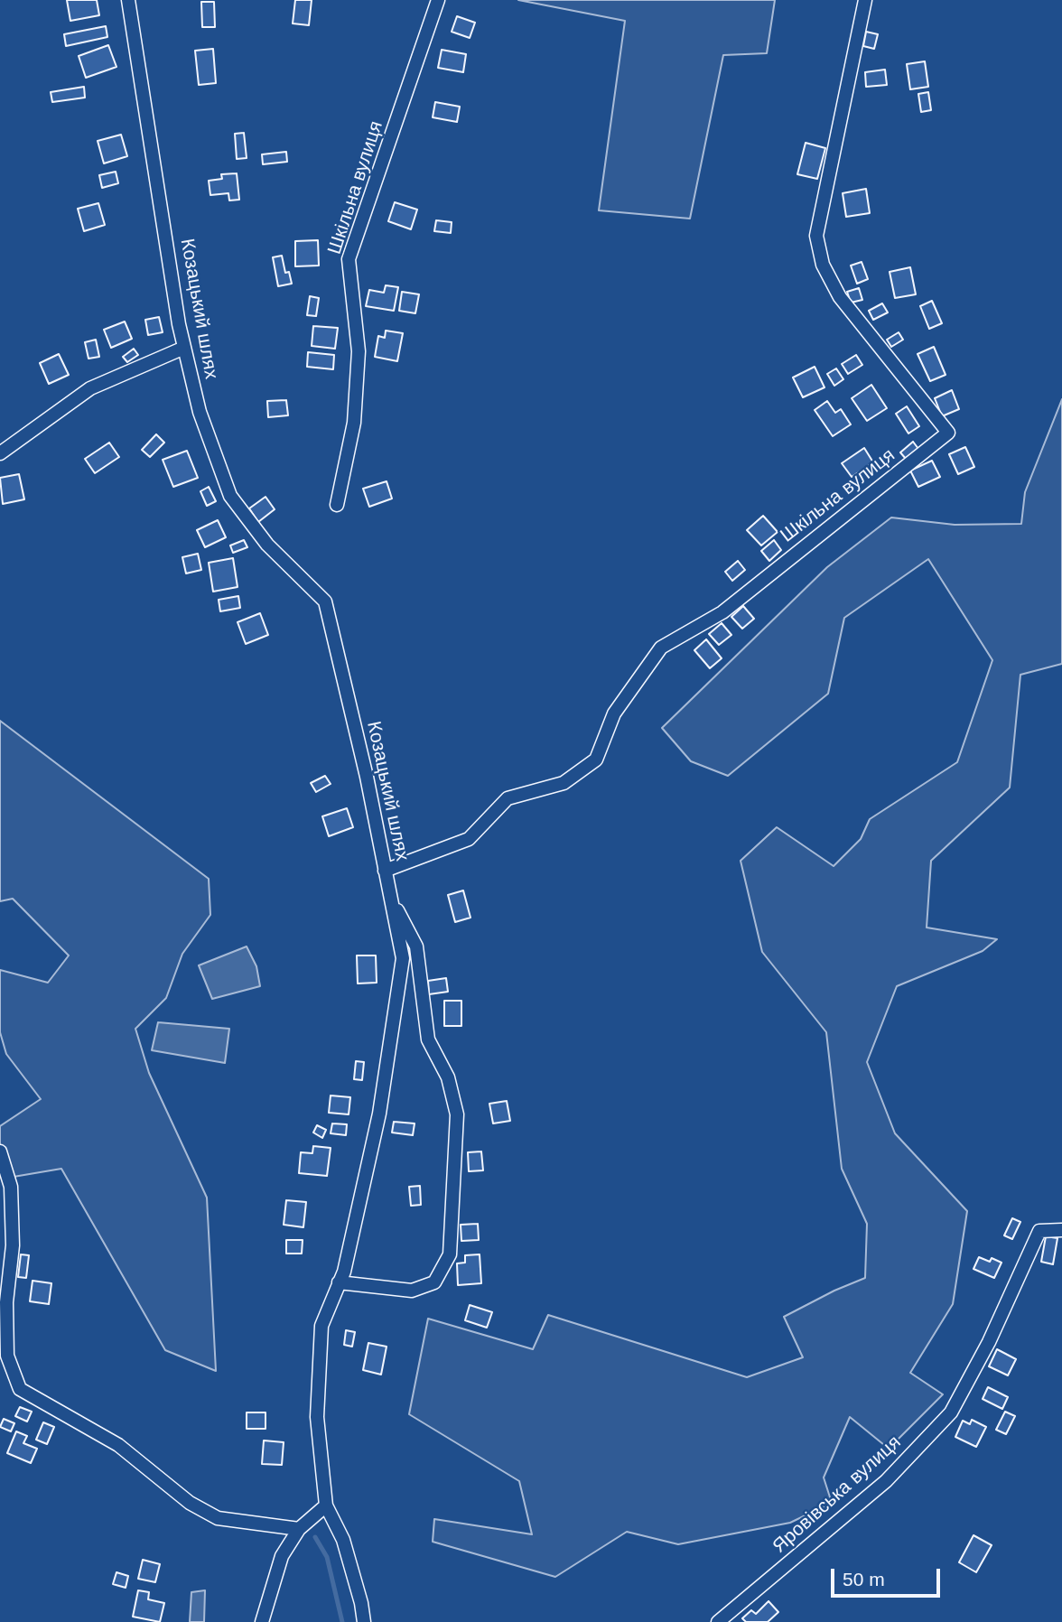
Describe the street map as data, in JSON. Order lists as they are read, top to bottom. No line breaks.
{"streets":{"street":["Шкільна вулиця","Козацький шлях","Яровівська вулиця"]},"crossings":[["Шкільна вулиця","Козацький шлях"]],"scale_bar":"50 m"}
